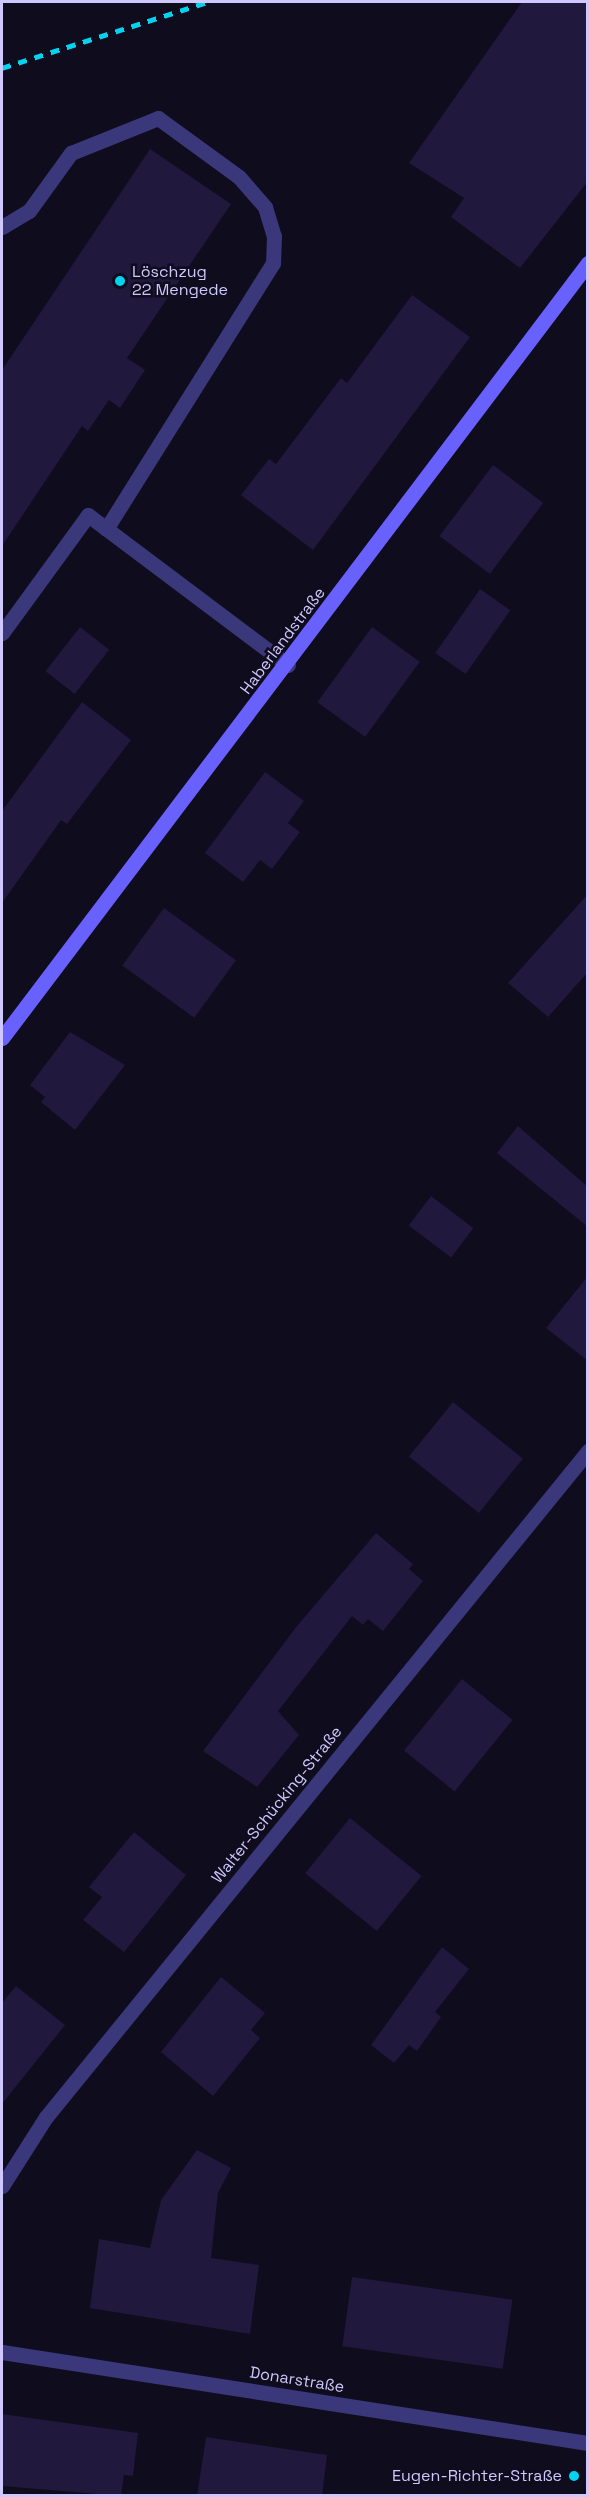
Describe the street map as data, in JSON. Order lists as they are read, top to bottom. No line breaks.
{"streets":{"street":["Haberlandstraße","Walter-Schücking-Straße","Donarstraße"]},"places":["Löschzug 22 Mengede","Eugen-Richter-Straße"]}
